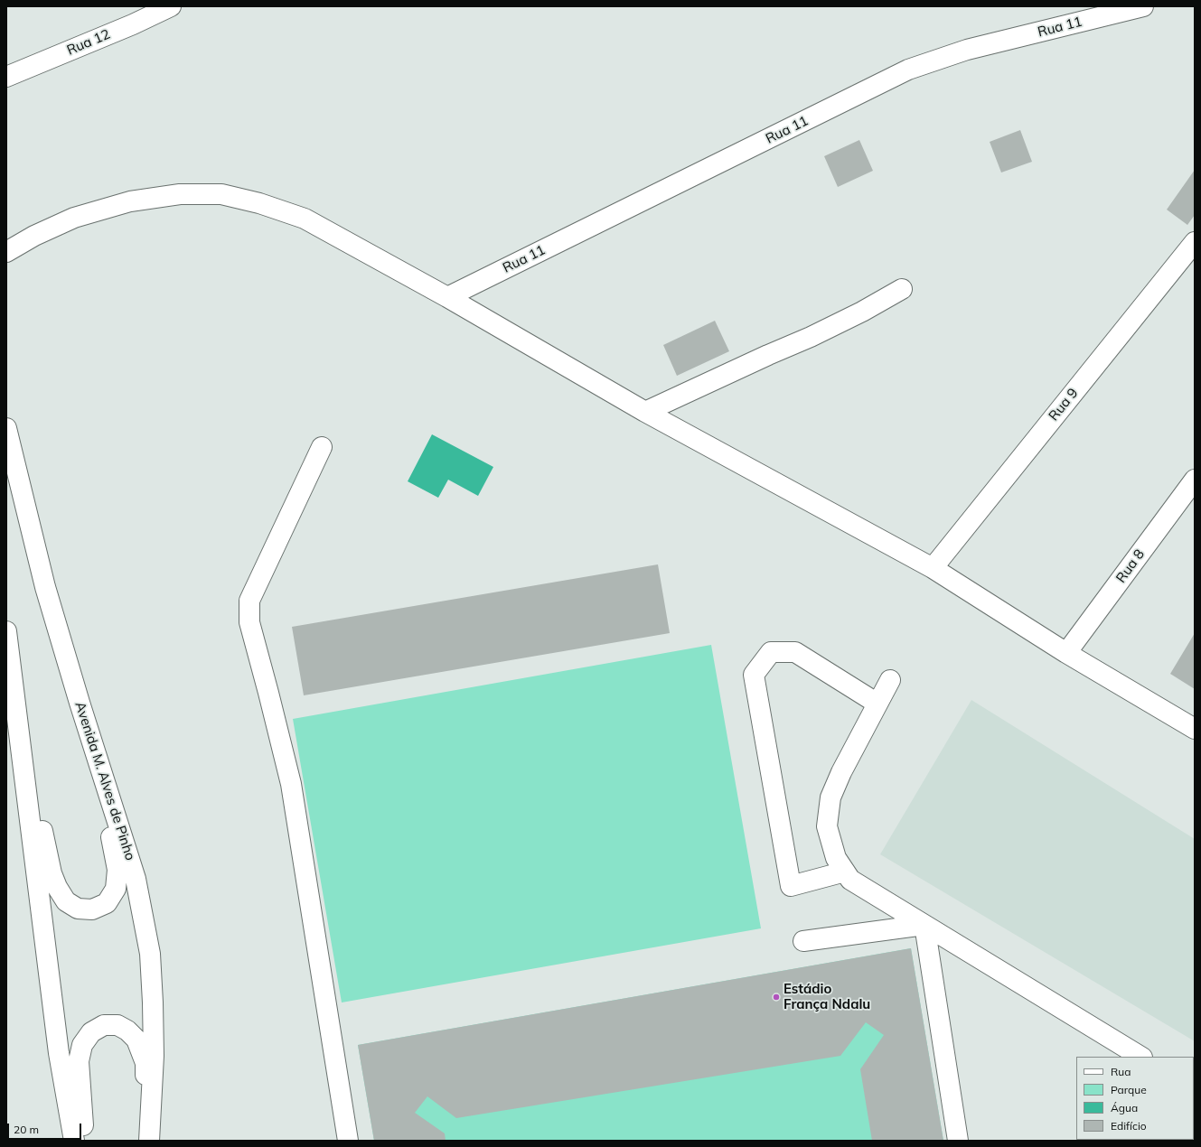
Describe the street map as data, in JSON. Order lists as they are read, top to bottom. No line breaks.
{"streets":{"street":["Rua 11","Rua 12","Rua 9","Rua 8","Avenida M. Alves de Pinho"]},"places":["Estádio França Ndalu"],"legend":["Rua","Parque","Água","Edifício"],"scale_bar":"20 m"}
